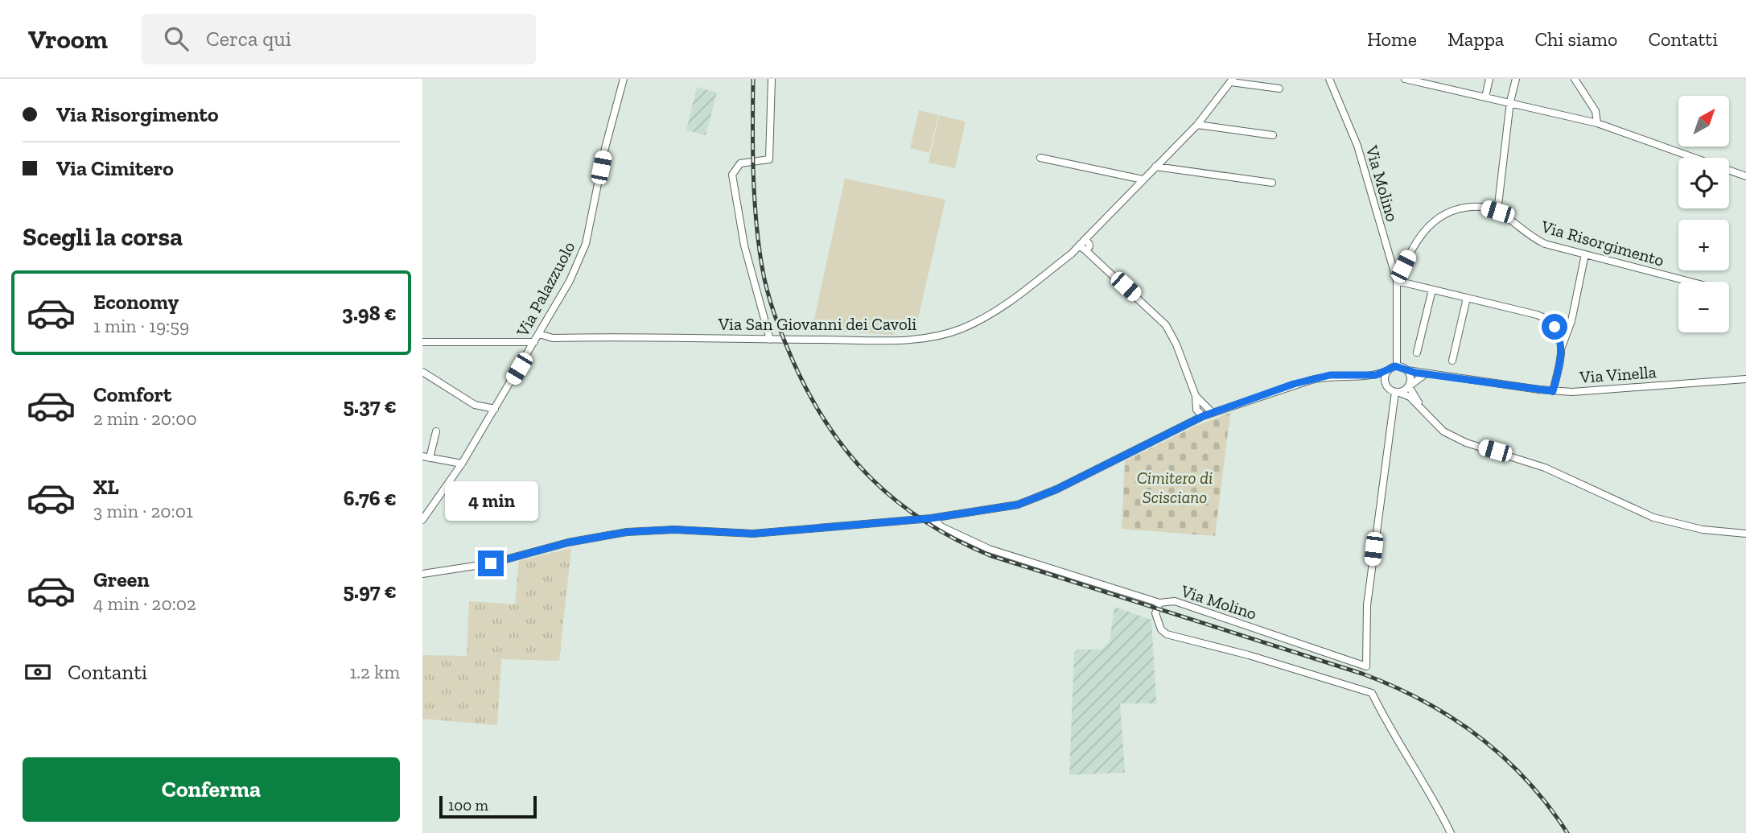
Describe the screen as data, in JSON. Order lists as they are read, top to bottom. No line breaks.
{"streets":{"street":["Via Molino","Via Risorgimento","Via Palazzuolo","Via San Giovanni dei Cavoli","Via Vinella"]},"crossings":[["Via Molino","Via Risorgimento"],["Via Molino","Via Vinella"],["Via Palazzuolo","Via San Giovanni dei Cavoli"]],"parks":["Cimitero di Scisciano"],"scale_bar":"100 m","north":"top right","page":{"header":"Vroom","search":"Cerca qui","nav":["Home","Mappa","Chi siamo","Contatti"],"banner":["Via Risorgimento","Via Cimitero"],"map_buttons":["+","−"],"heading":"Scegli la corsa","list":[{"name":"Economy","note":"1 min · 19:59","value":"3.98 €"},{"name":"Comfort","note":"2 min · 20:00","value":"5.37 €"},{"name":"XL","note":"3 min · 20:01","value":"6.76 €"},{"name":"Green","note":"4 min · 20:02","value":"5.97 €"}],"bubble":"4 min","pay":["Contanti","1.2 km"],"buttons":"Conferma","scale":"100 m"}}
